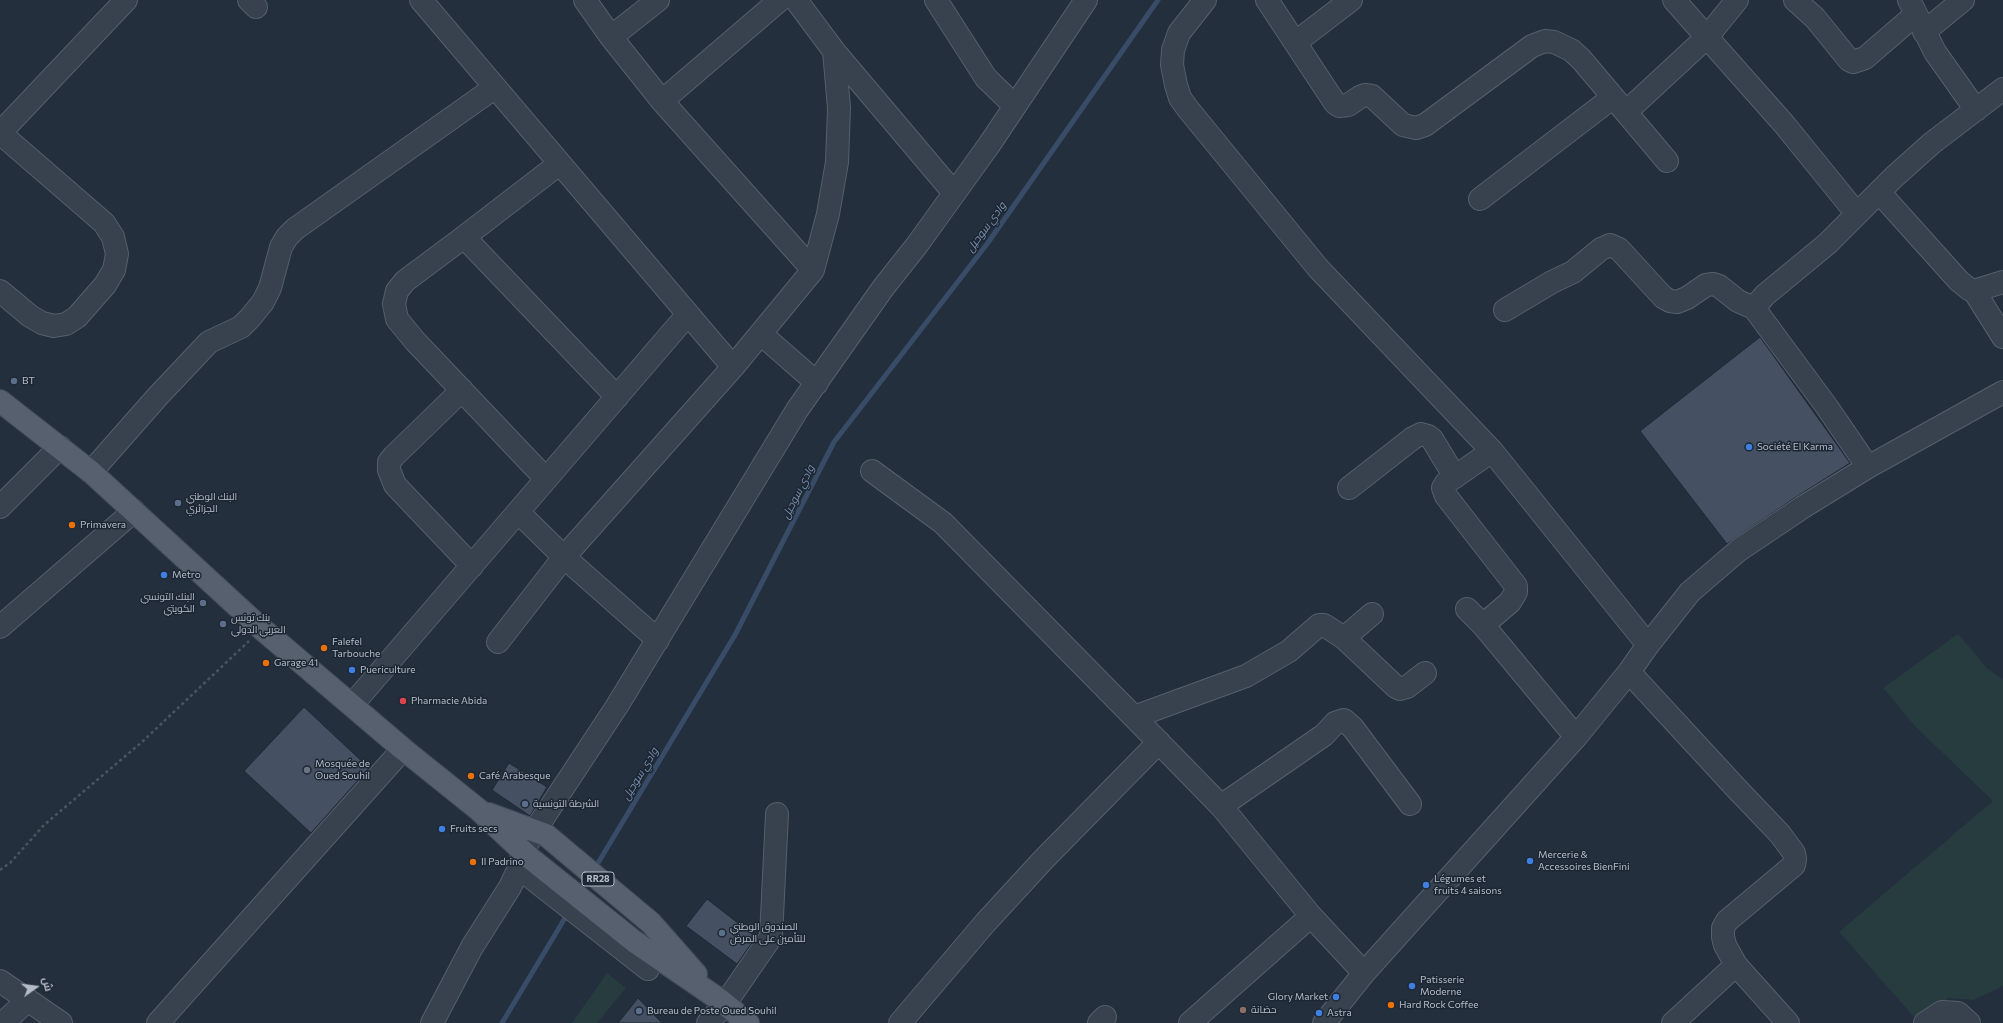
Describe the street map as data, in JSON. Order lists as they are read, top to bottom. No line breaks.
{"streets":{"main road":["RR28"]},"water":["وادي سوحيل"],"places":["BT","Société El Karma","البنك الوطني الجزائري","Primavera","Metro","البنك التونسي الكويتي","بنك تونس العربي الدولي","Falefel Tarbouche","Garage 41","Puericulture","Pharmacie Abida","Mosquée de Oued Souhil","Café Arabesque","الشرطة التونسية","Fruits secs","Mercerie & Accessoires BienFini","Il Padrino","Légumes et fruits 4 saisons","الصندوق الوطني للتأمين على المرض","Patisserie Moderne","Glory Market","Hard Rock Coffee","حضانة","Bureau de Poste Oued Souhil","Astra"],"north":"right"}
